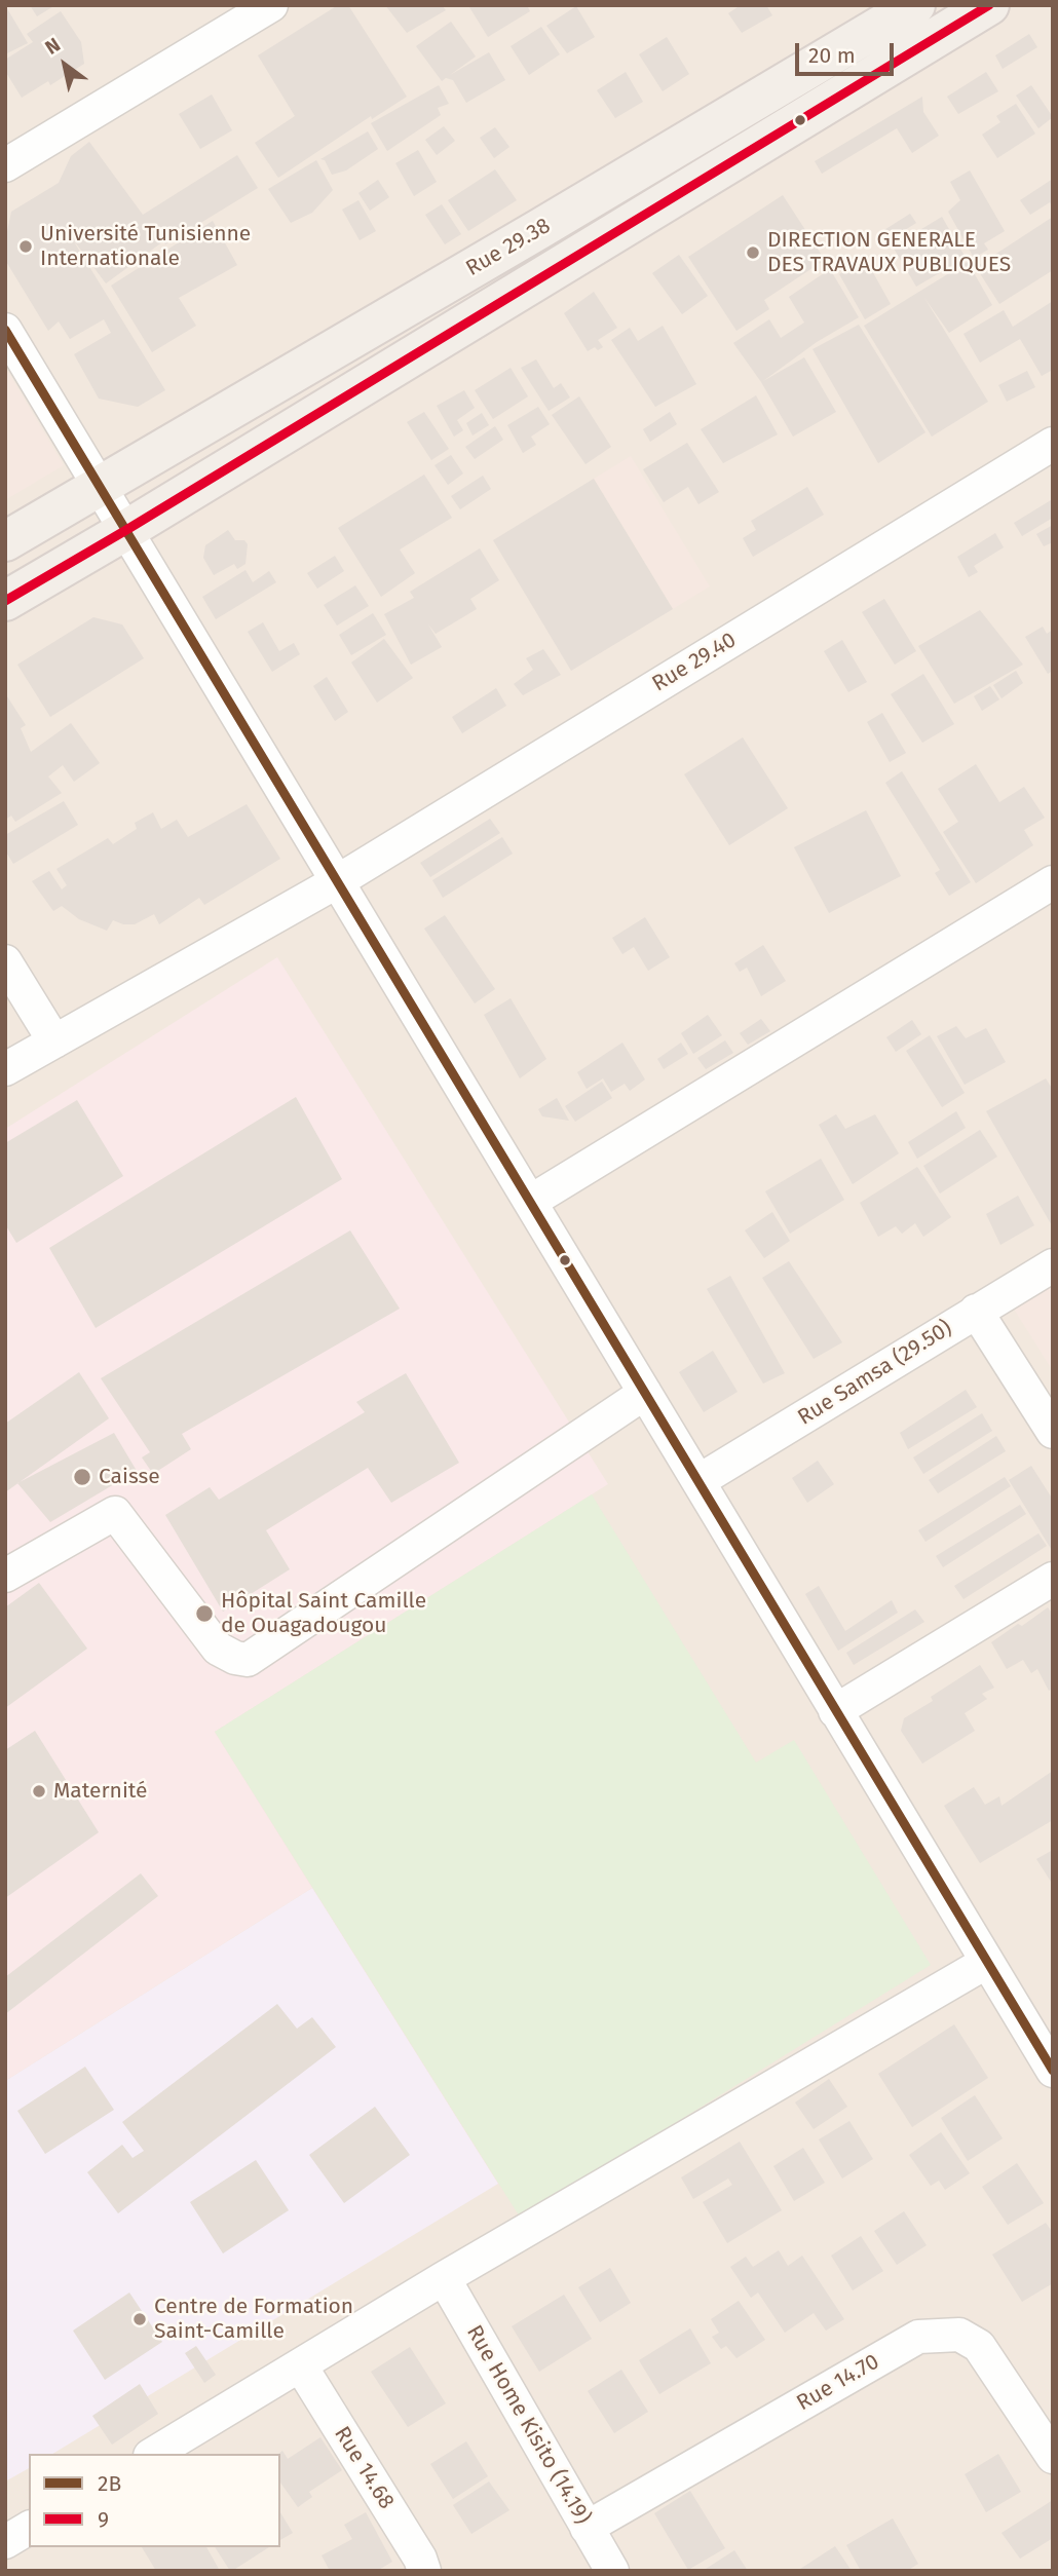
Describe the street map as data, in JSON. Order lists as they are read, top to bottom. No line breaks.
{"streets":{"main road":["Rue 29.38"],"street":["Rue 29.40","Rue Samsa (29.50)","Rue 14.70","Rue Home Kisito (14.19)","Rue 14.68"]},"crossings":[["Rue 14.70","Rue Home Kisito (14.19)"]],"places":["Université Tunisienne Internationale","DIRECTION GENERALE DES TRAVAUX PUBLIQUES","Caisse","Hôpital Saint Camille de Ouagadougou","Maternité","Centre de Formation Saint-Camille"],"lines":["transit line 9","transit line 2B"],"legend":["2B","9"],"scale_bar":"20 m","north":"top left"}
